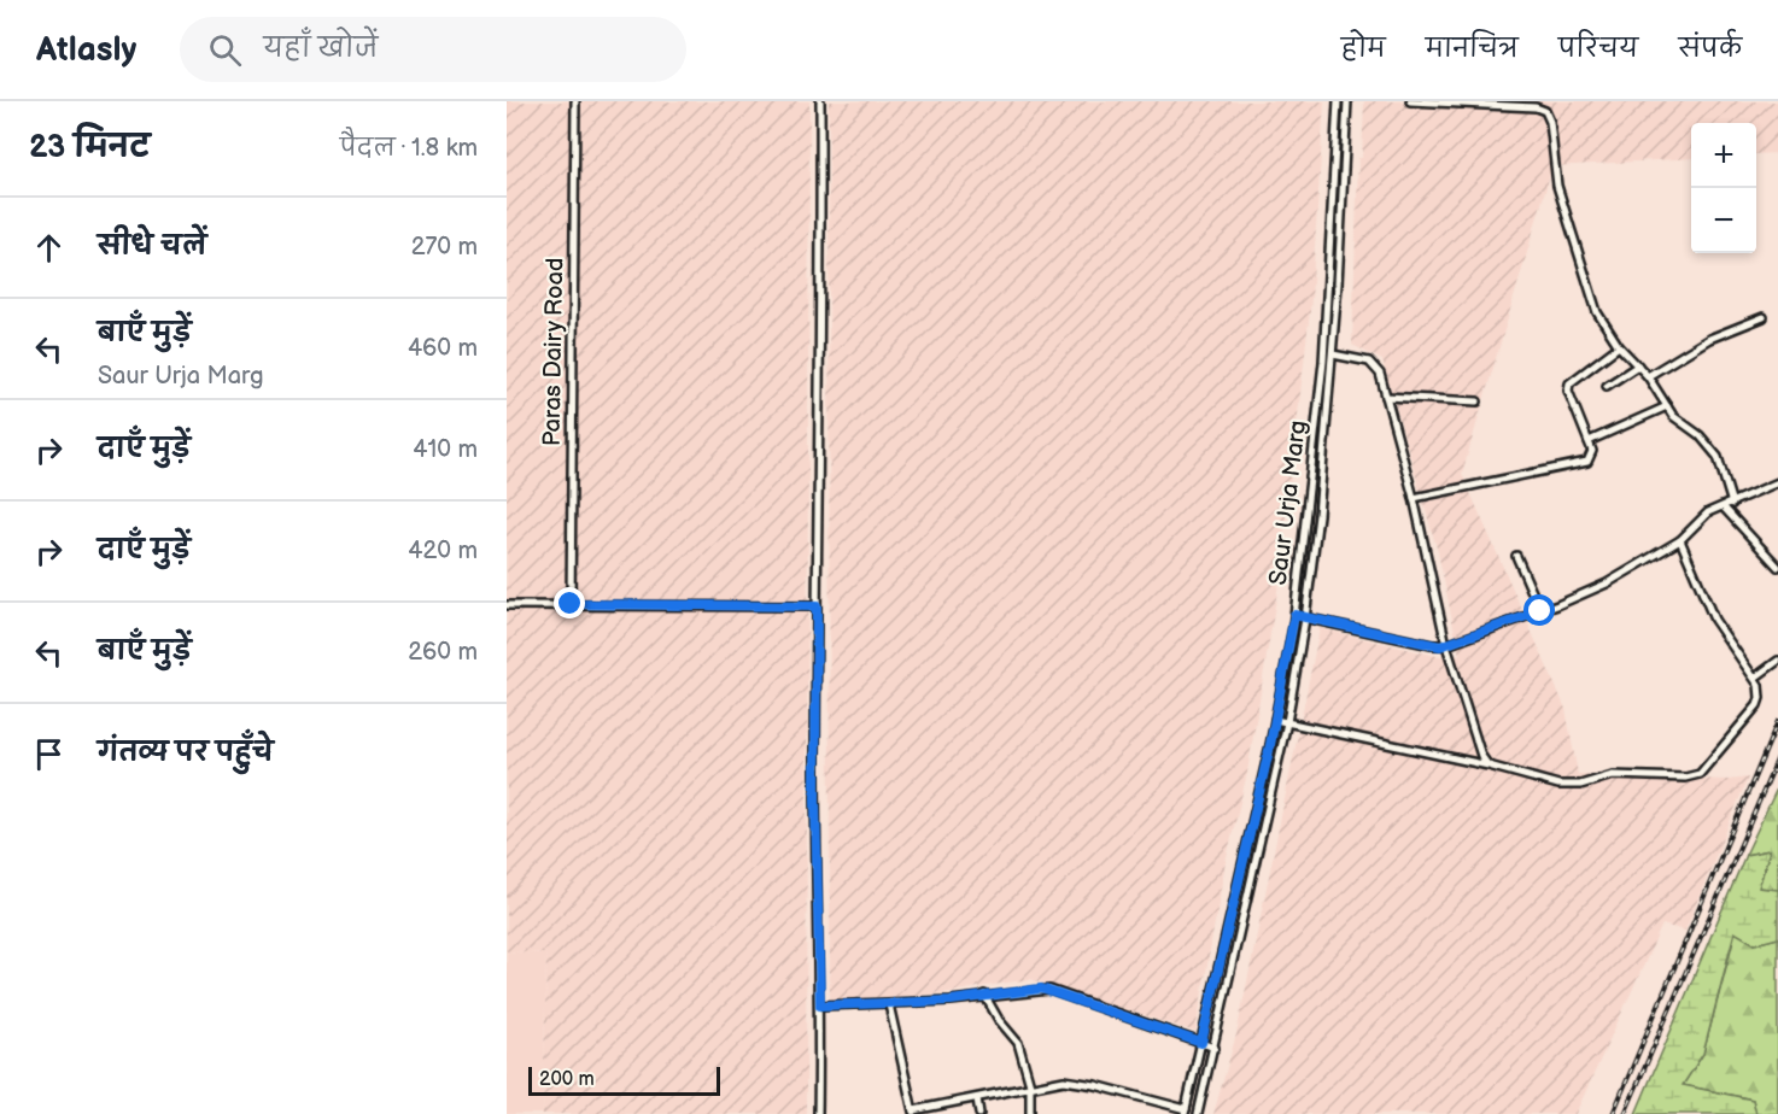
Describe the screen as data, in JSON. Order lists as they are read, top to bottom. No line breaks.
{"streets":{"street":["Paras Dairy Road","Saur Urja Marg"]},"scale_bar":"200 m","page":{"header":"Atlasly","search":"यहाँ खोजें","nav":["होम","मानचित्र","परिचय","संपर्क"],"heading":["23 मिनट","पैदल · 1.8 km"],"map_buttons":["+","−"],"list":[["सीधे चलें","270 m"],["बाएँ मुड़ें","Saur Urja Marg","460 m"],["दाएँ मुड़ें","410 m"],["दाएँ मुड़ें","420 m"],["बाएँ मुड़ें","260 m"],"गंतव्य पर पहुँचे"],"scale":"200 m"}}
